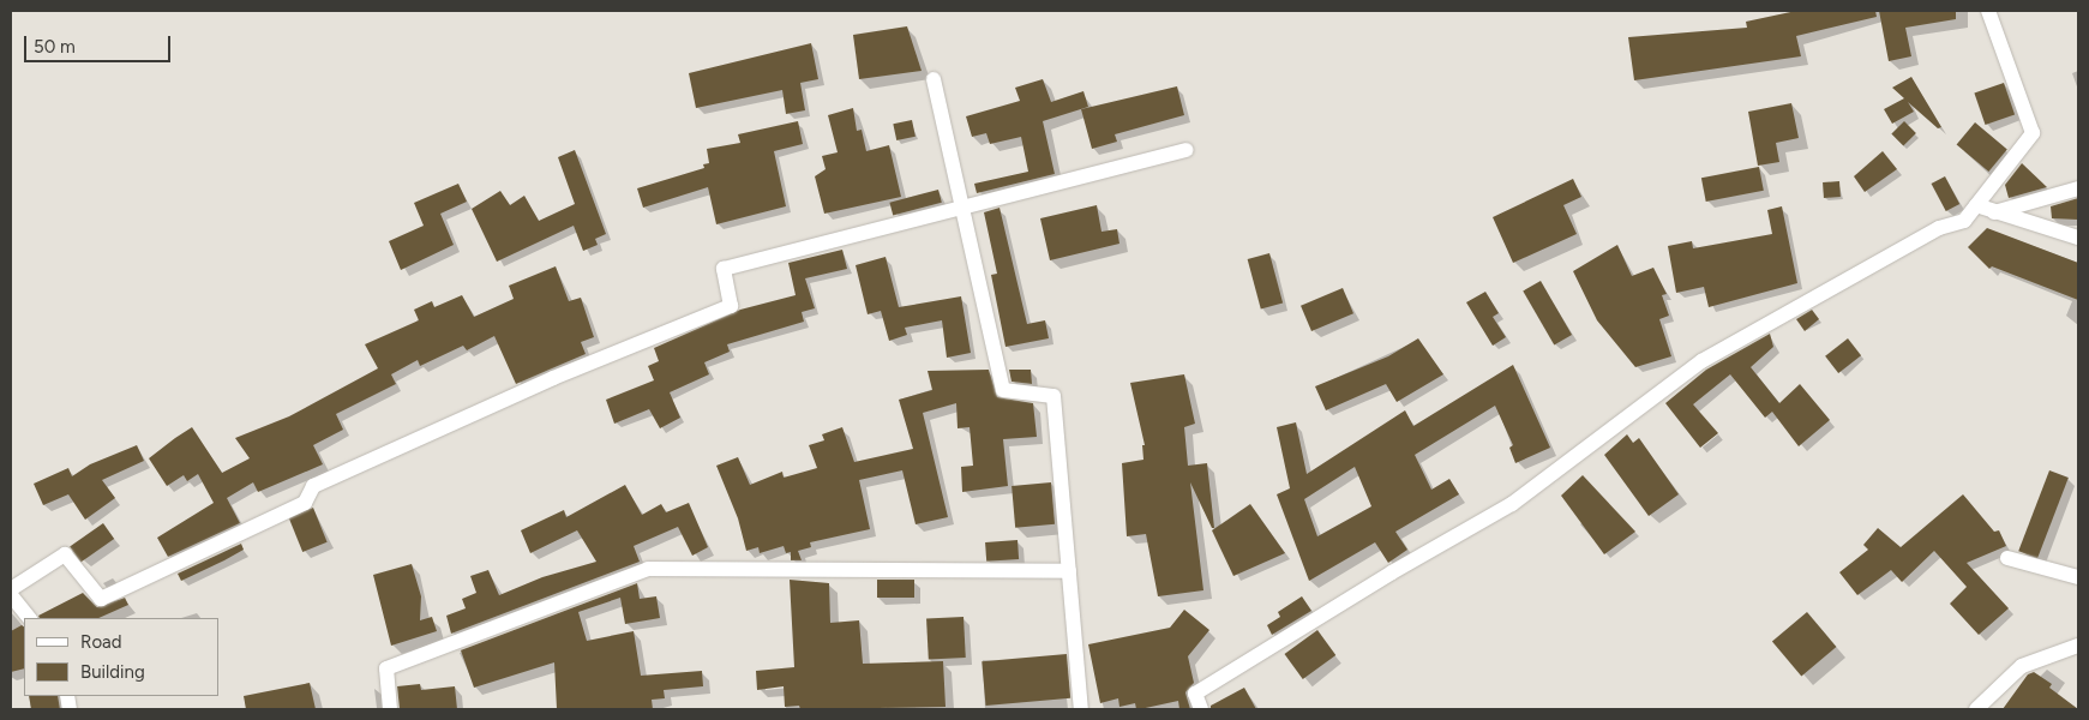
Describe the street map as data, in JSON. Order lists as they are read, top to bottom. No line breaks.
{"legend":["Road","Building"],"scale_bar":"50 m"}
